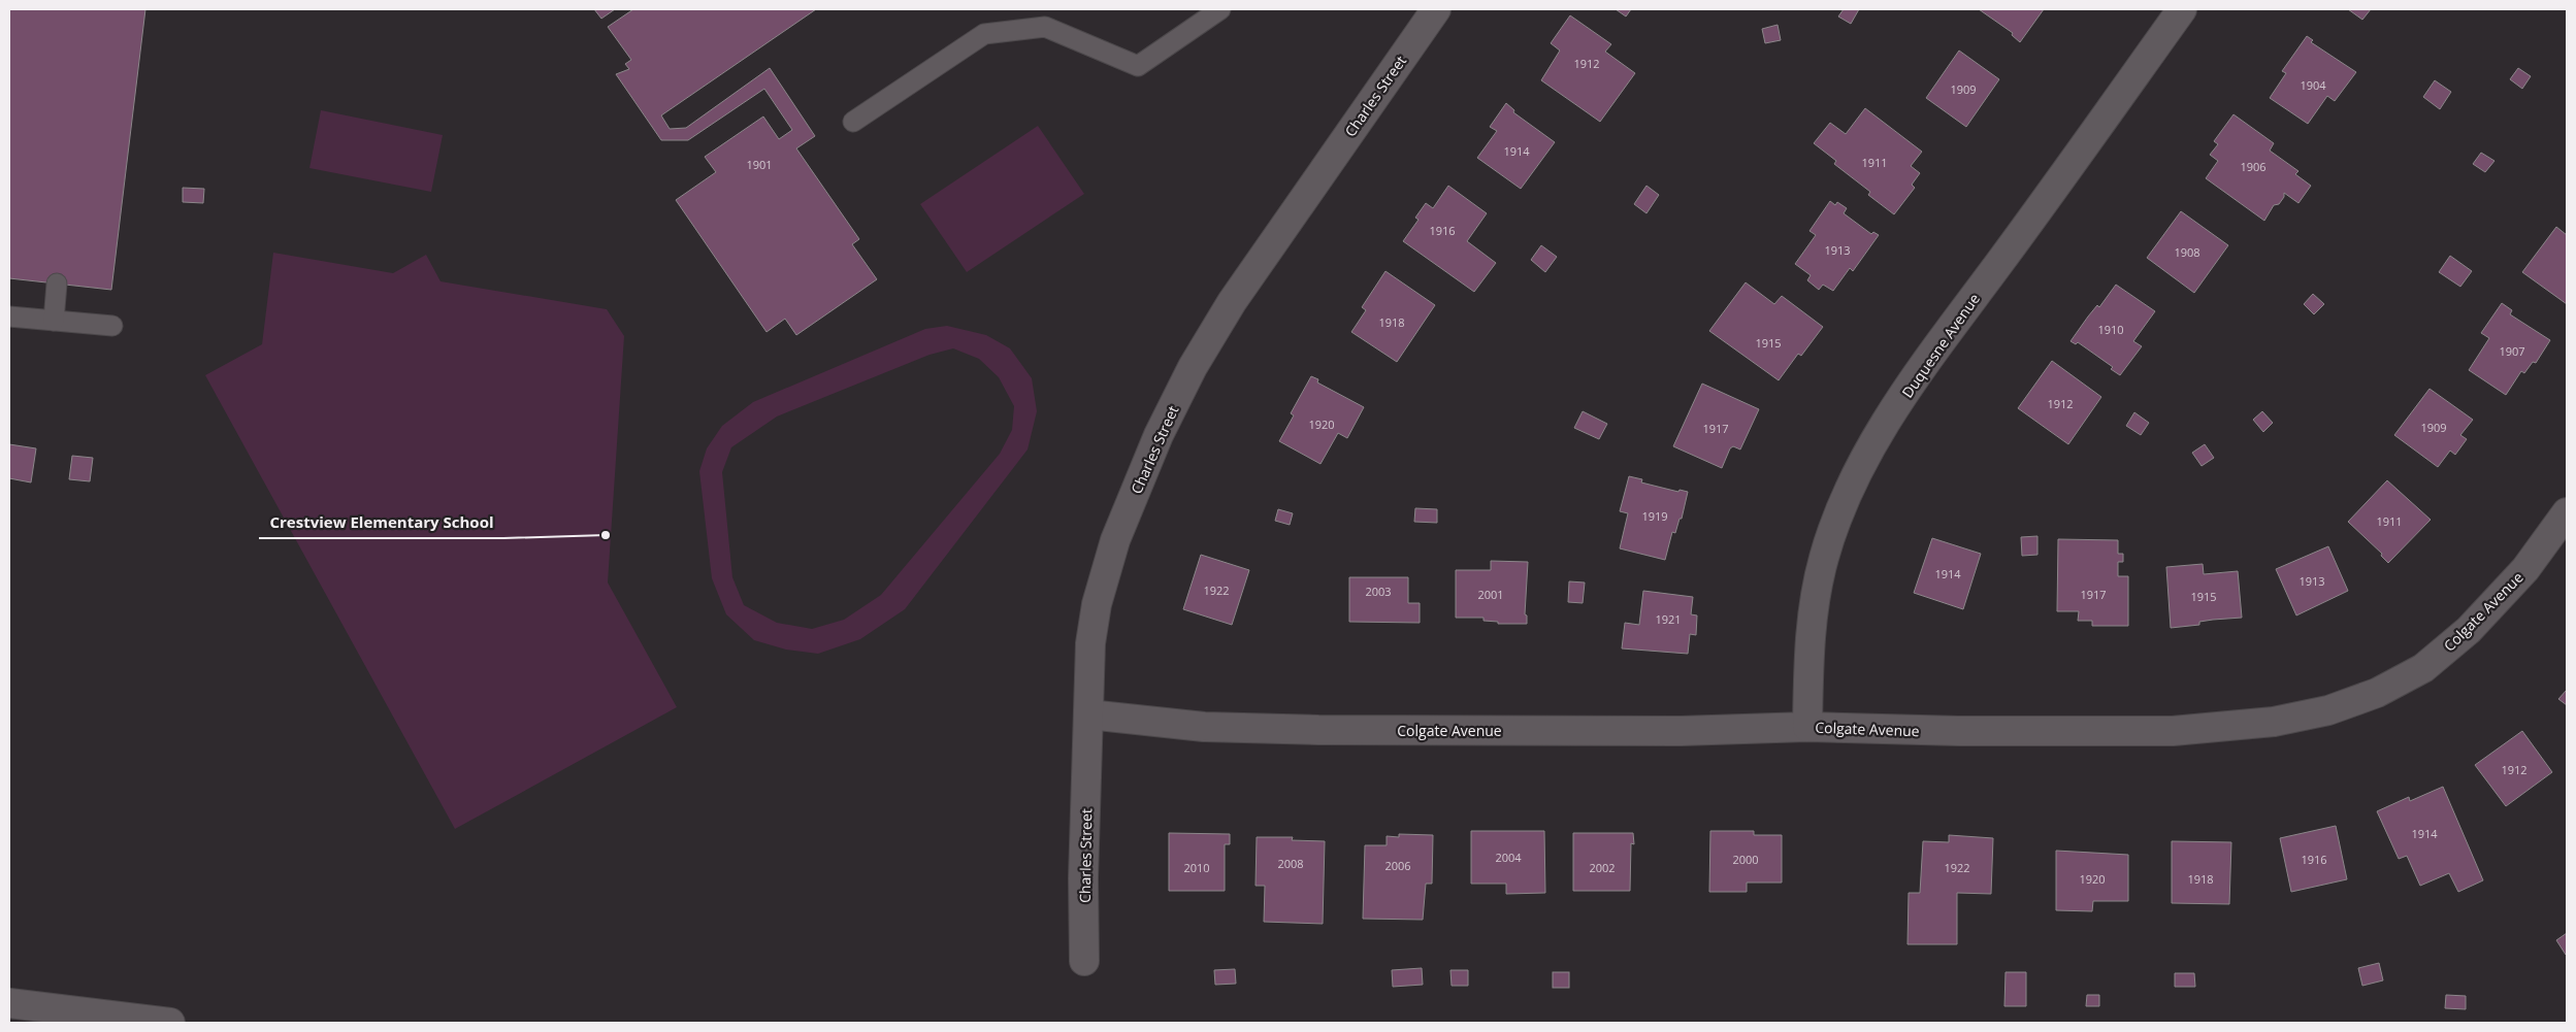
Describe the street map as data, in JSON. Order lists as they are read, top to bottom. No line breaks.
{"streets":{"street":["Charles Street","Duquesne Avenue","Colgate Avenue"]},"crossings":[["Charles Street","Colgate Avenue"],["Duquesne Avenue","Colgate Avenue"]],"places":["Crestview Elementary School"],"house_numbers":["1912","1904","1909","1914","1911","1901","1906","1916","1913","1908","1918","1910","1915","1907","1912","1920","1909","1917","1919","1911","1914","1913","1922","2003","2001","1917","1915","1921","1912","1914","2004","2000","1916","2008","2006","2010","2002","1922","1920","1918"]}
